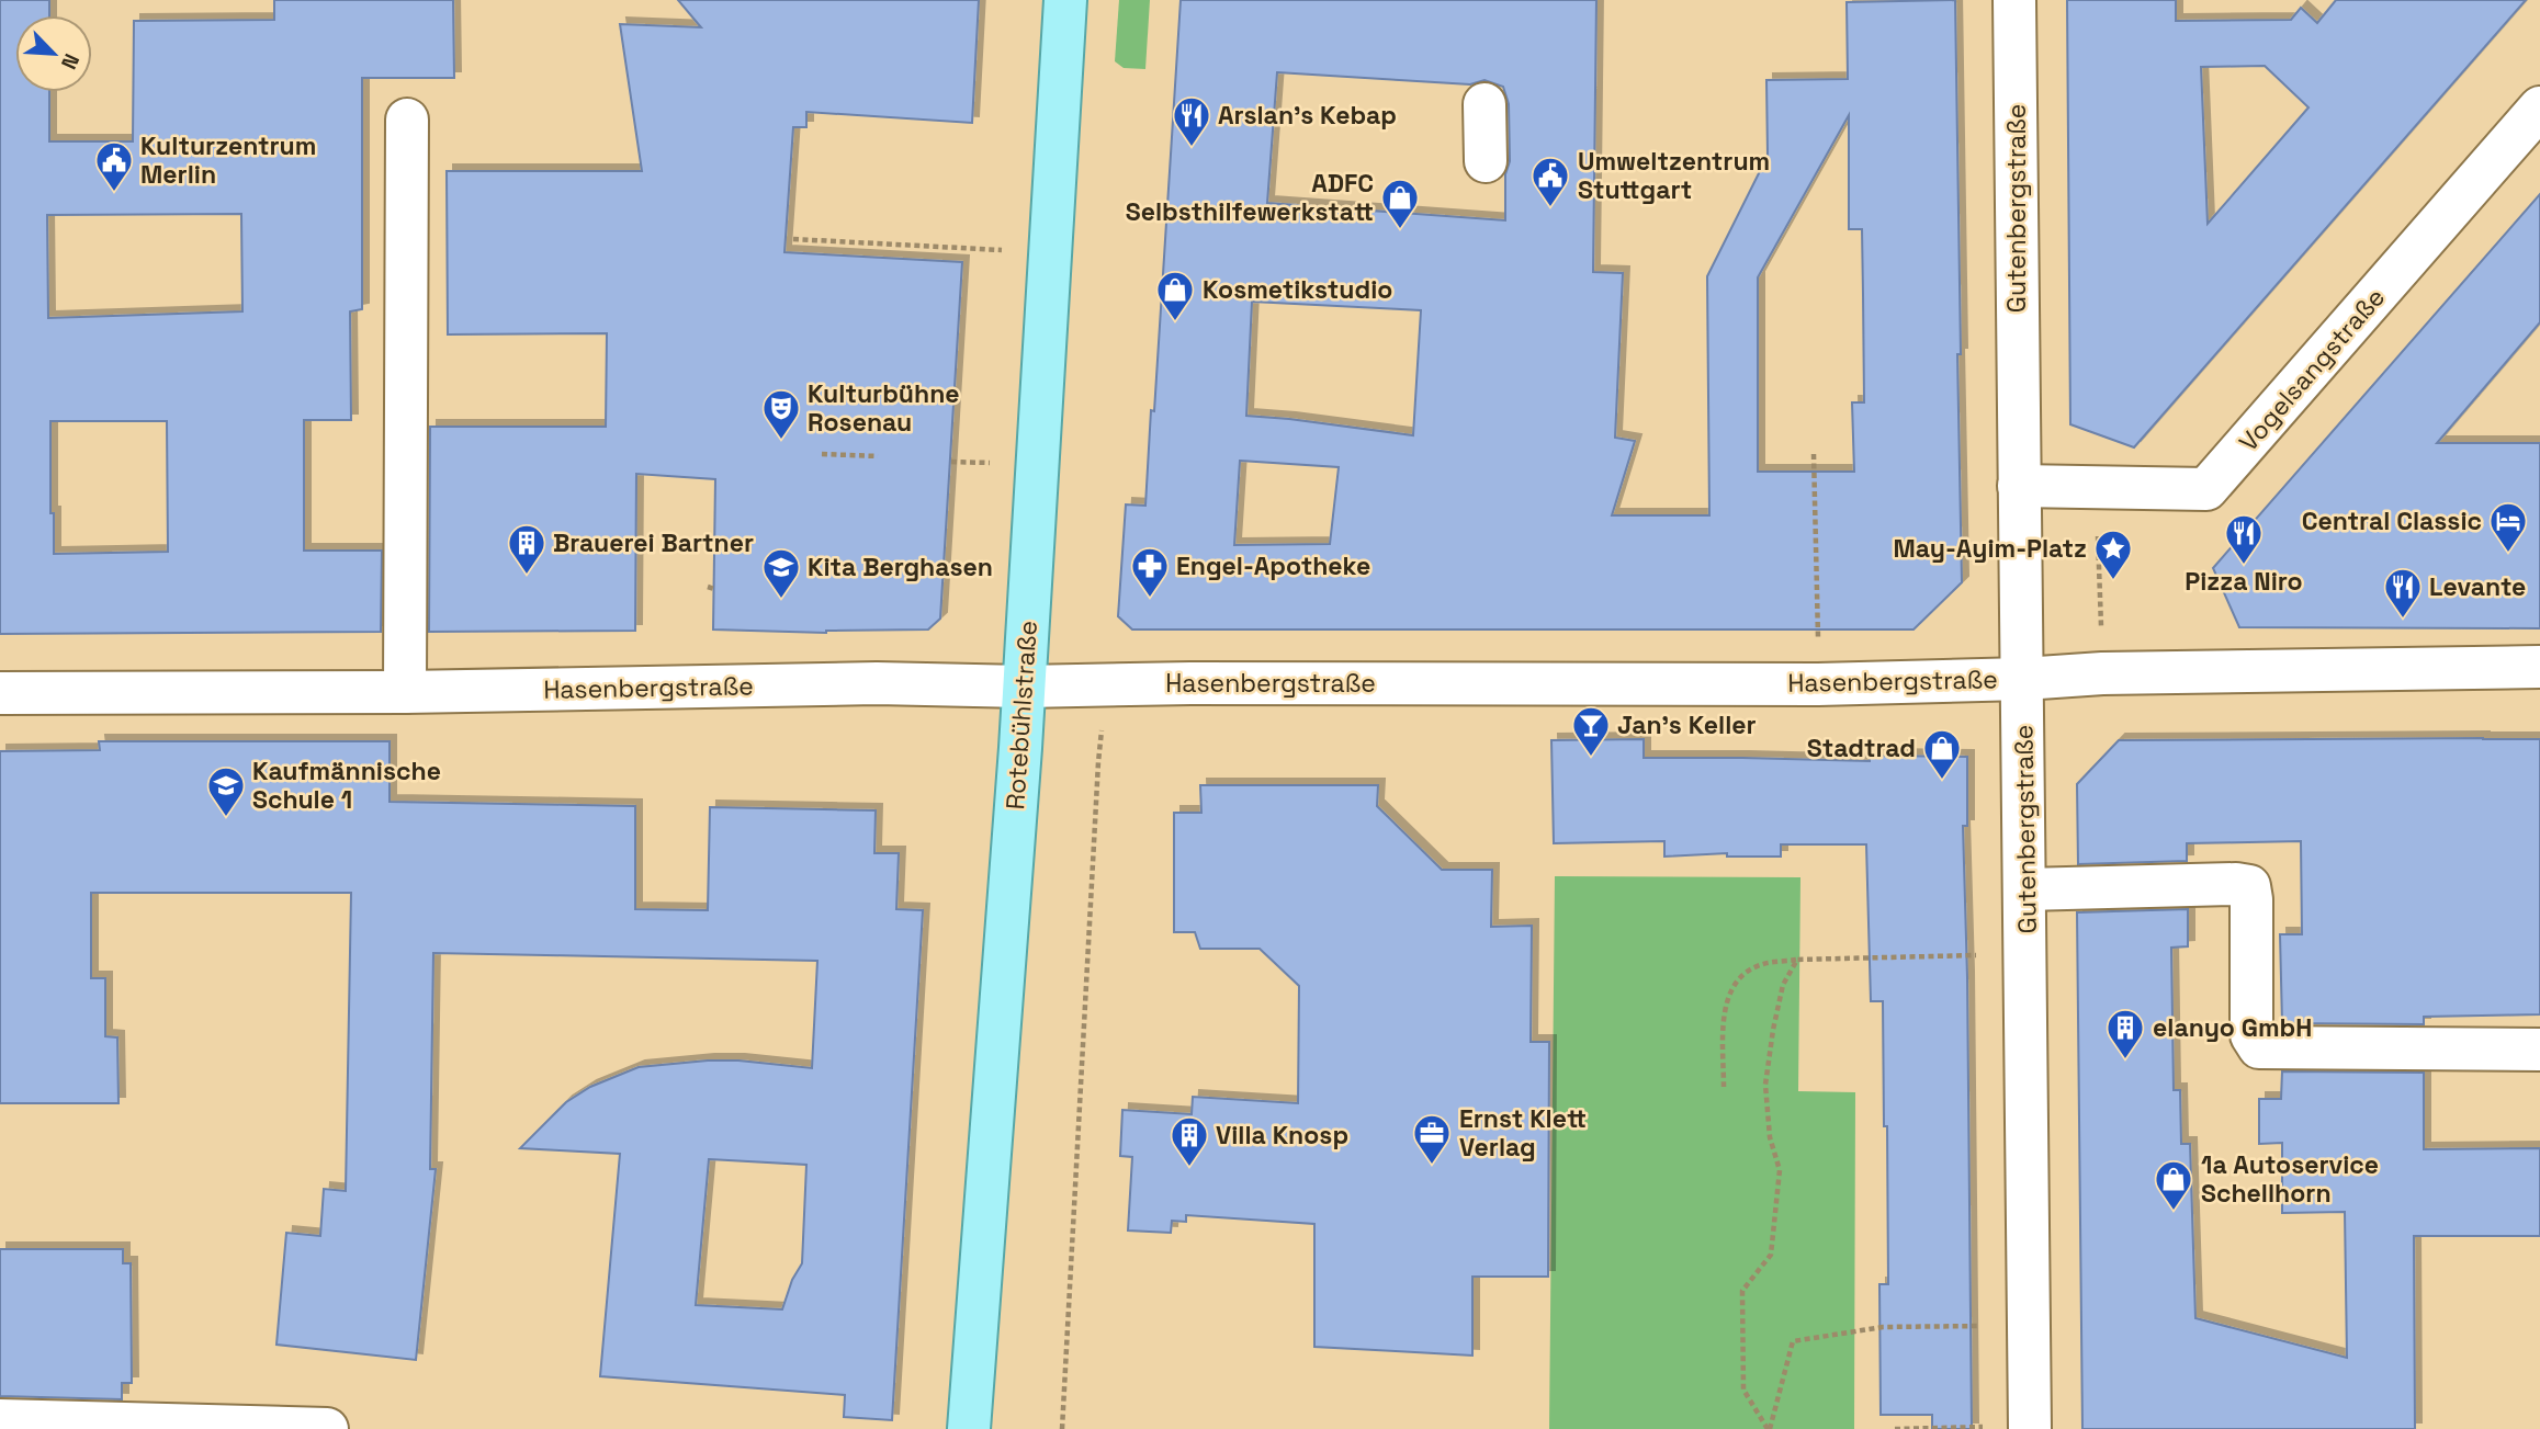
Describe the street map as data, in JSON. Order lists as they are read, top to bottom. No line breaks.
{"streets":{"main road":["Rotebühlstraße"],"street":["Gutenbergstraße","Vogelsangstraße","Hasenbergstraße"]},"crossings":[["Gutenbergstraße","Vogelsangstraße"],["Gutenbergstraße","Hasenbergstraße"],["Hasenbergstraße","Rotebühlstraße"]],"places":{"restaurant":["Arslan's Kebap","Pizza Niro","Levante"],"public building":["Kulturzentrum Merlin","Umweltzentrum Stuttgart"],"shop":["ADFC Selbsthilfewerkstatt","Kosmetikstudio","Stadtrad","1a Autoservice Schellhorn"],"theatre":["Kulturbühne Rosenau"],"hotel":["Central Classic"],"building":["Brauerei Bartner","elanyo GmbH","Villa Knosp"],"place":["May-Ayim-Platz"],"pharmacy":["Engel-Apotheke"],"school or university":["Kita Berghasen","Kaufmännische Schule 1"],"bar":["Jan's Keller"],"office":["Ernst Klett Verlag"]},"north":"bottom right"}
